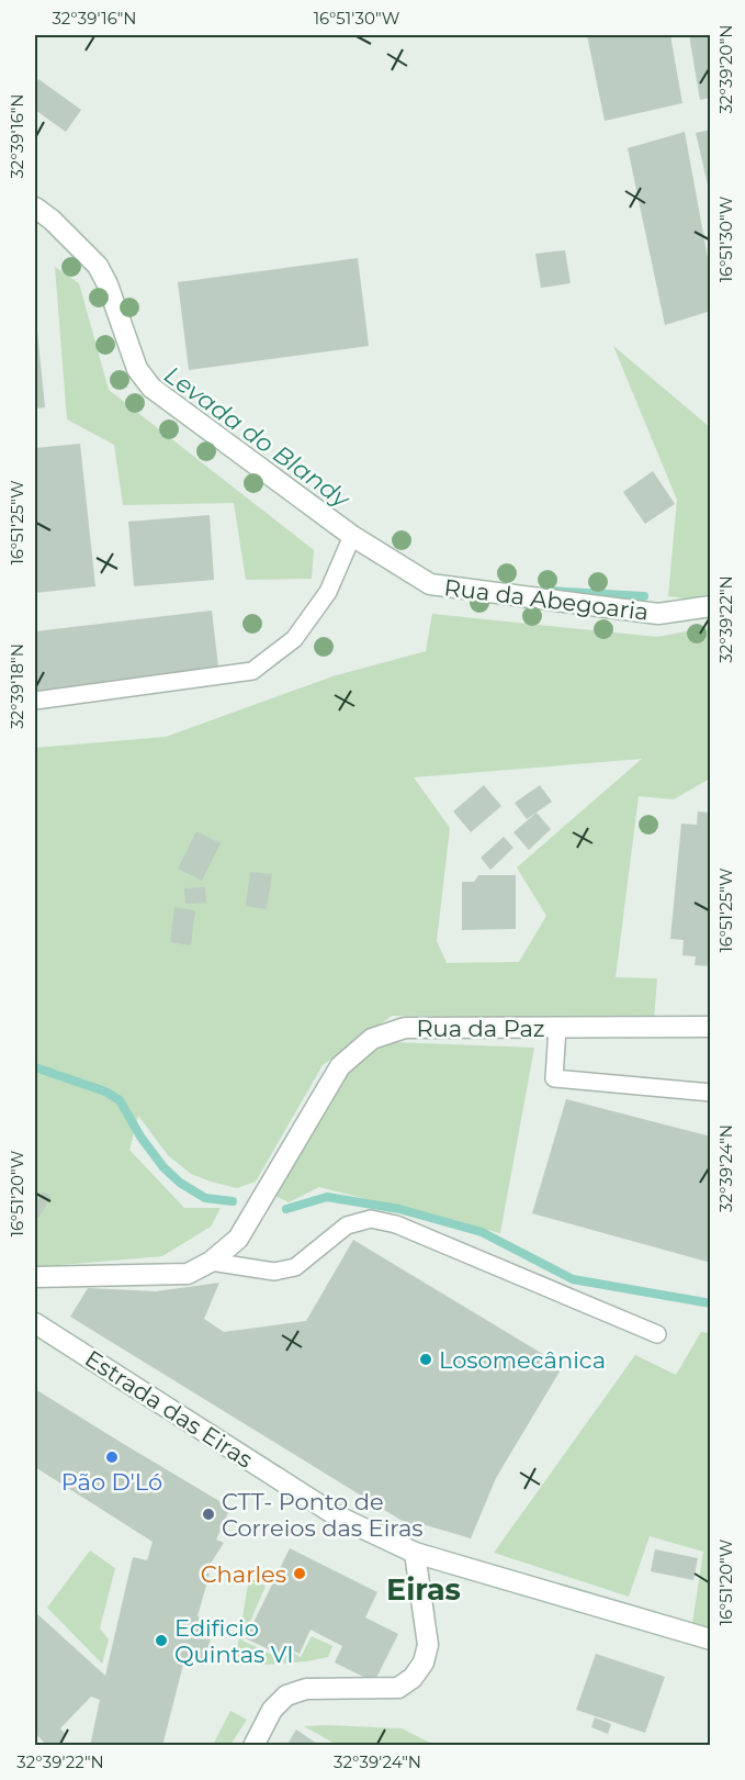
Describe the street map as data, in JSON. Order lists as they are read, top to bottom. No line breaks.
{"streets":{"street":["Rua da Abegoaria","Rua da Paz","Estrada das Eiras"]},"districts":["Eiras"],"water":["Levada do Blandy"],"places":["Losomecânica","Pão D'Ló","CTT- Ponto de Correios das Eiras","Charles","Edificio Quintas VI"],"coordinates":["32°39'16\"N","16°51'30\"W","32°39'20\"N","16°51'25\"W","32°39'22\"N","32°39'18\"N","32°39'24\"N","16°51'20\"W"]}
